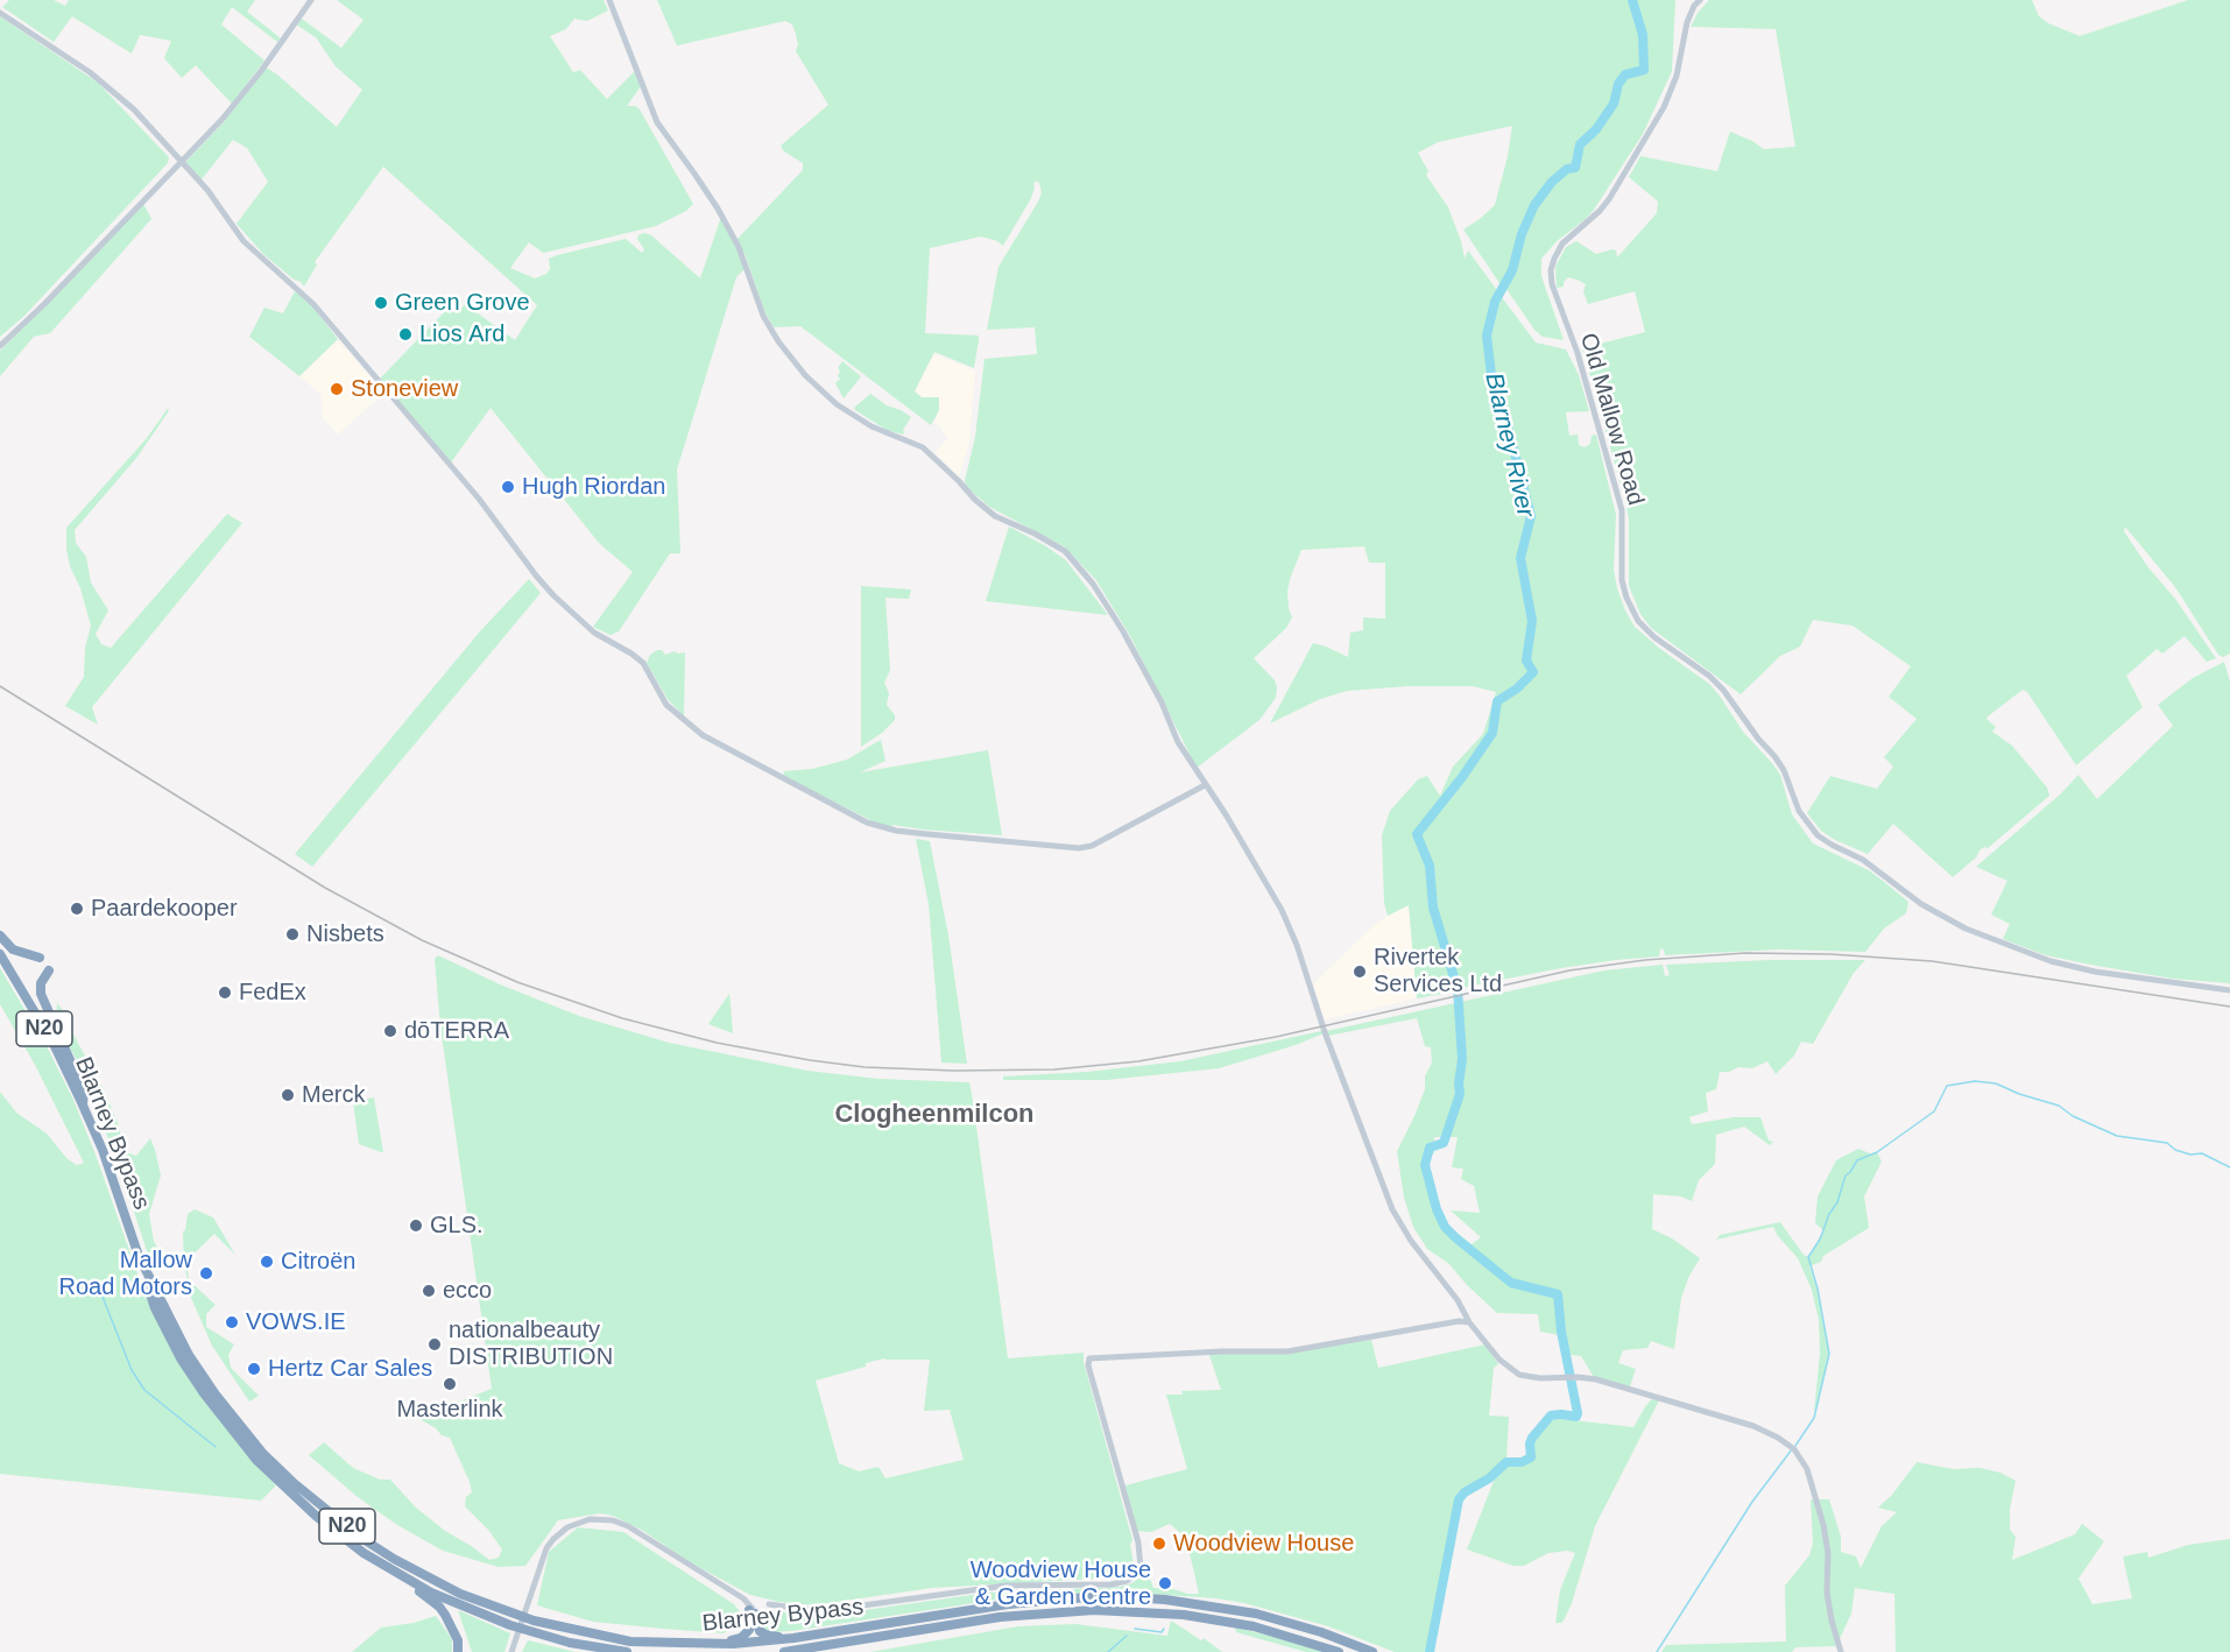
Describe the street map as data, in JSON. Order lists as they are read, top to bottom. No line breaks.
{"streets":{"highway":["N20","Blarney Bypass"],"street":["Old Mallow Road"]},"districts":["Clogheenmilcon"],"water":["Blarney River"],"places":["Green Grove","Lios Ard","Stoneview","Hugh Riordan","Paardekooper","Nisbets","Rivertek Services Ltd","FedEx","dōTERRA","Merck","GLS.","Citroën","Mallow Road Motors","ecco","VOWS.IE","nationalbeauty DISTRIBUTION","Hertz Car Sales","Masterlink","Woodview House","Woodview House & Garden Centre"]}
